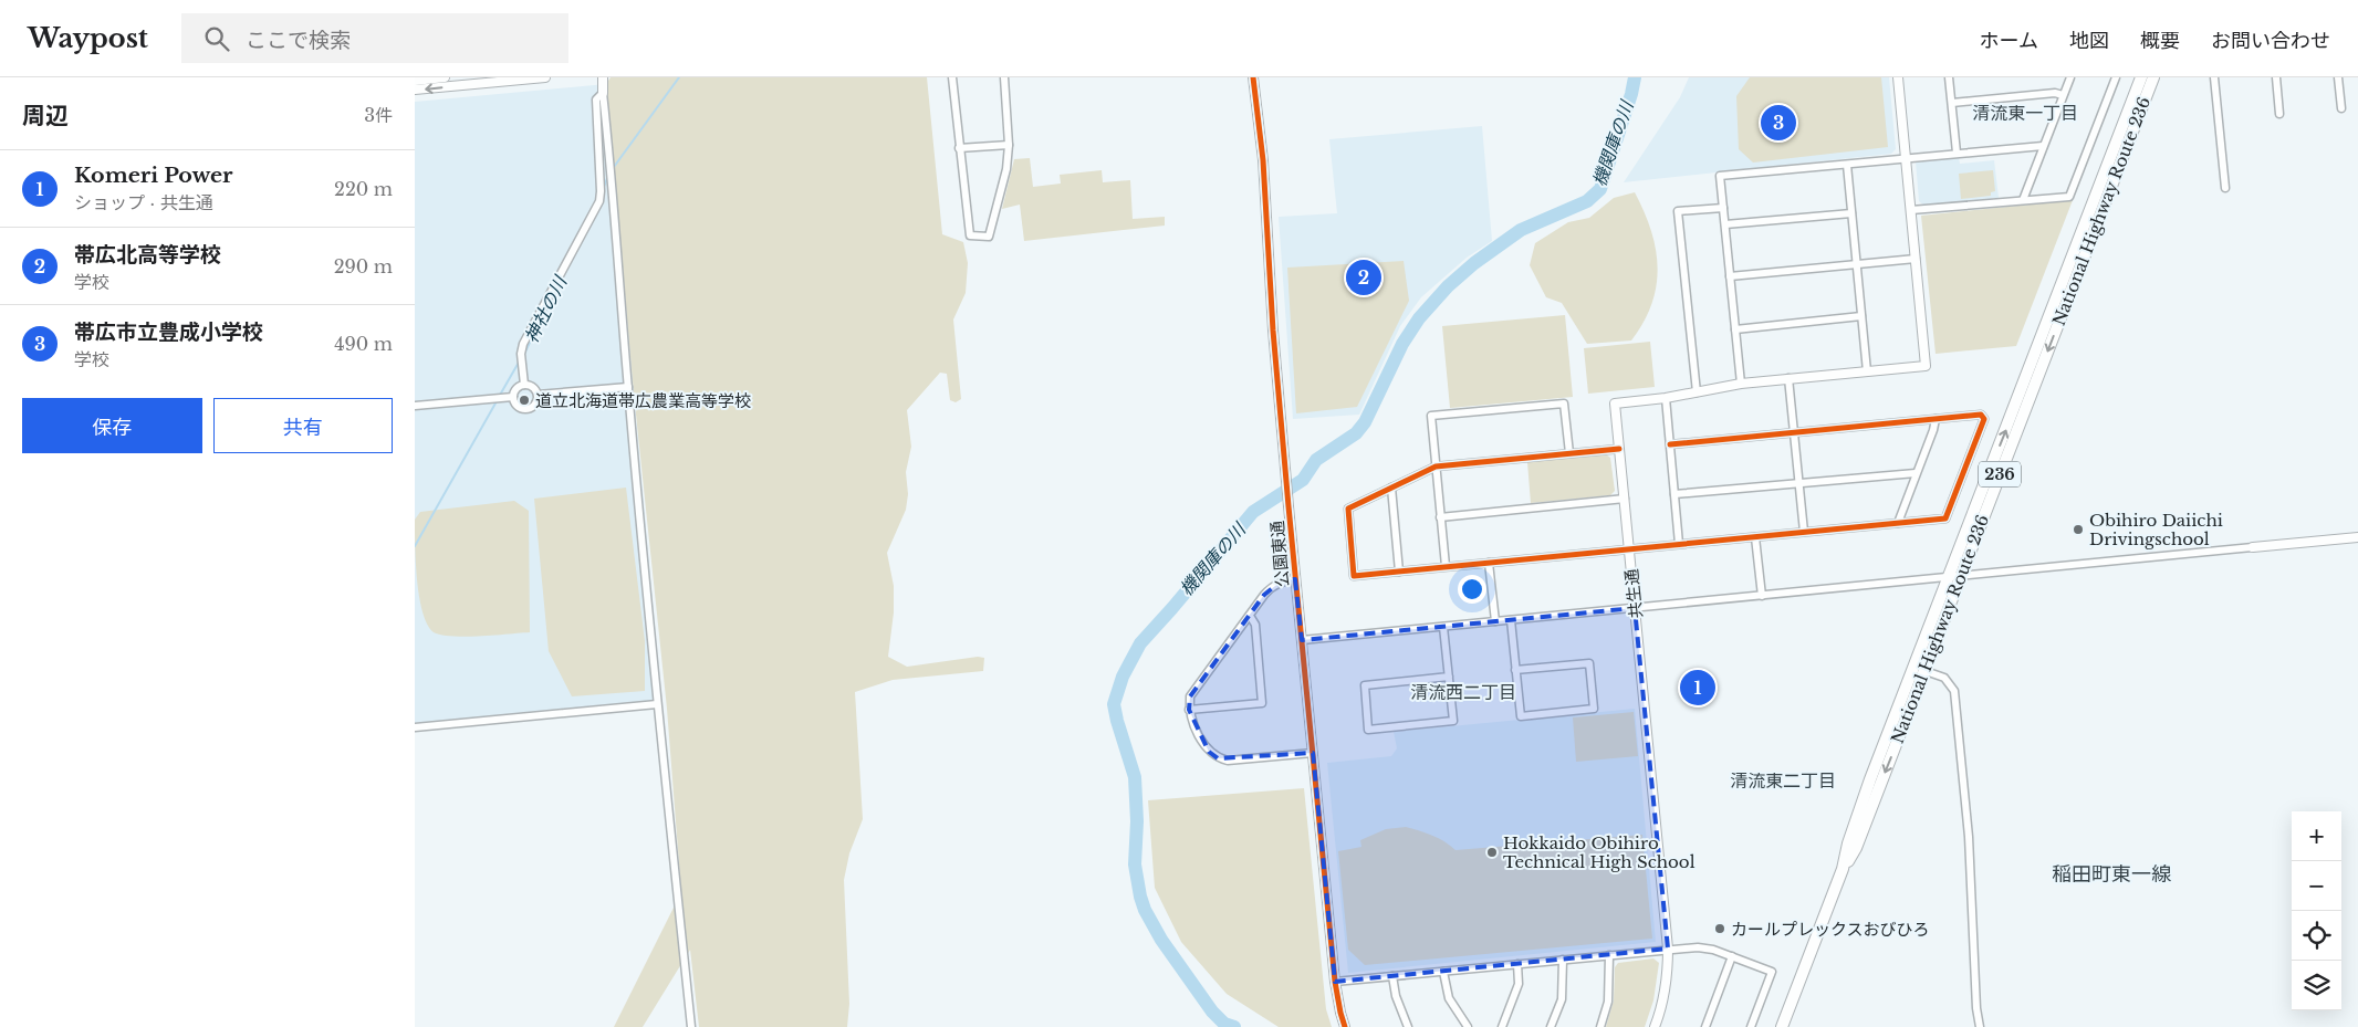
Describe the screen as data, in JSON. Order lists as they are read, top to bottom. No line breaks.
{"streets":{"highway":["National Highway Route 236","236"],"street":["公園東通","共生通"]},"districts":["清流東一丁目","清流西二丁目","清流東二丁目","稲田町東一線"],"water":["機関庫の川","神社の川"],"places":["道立北海道帯広農業高等学校","Obihiro Daiichi Drivingschool","Hokkaido Obihiro Technical High School","カールプレックスおびひろ"],"page":{"header":"Waypost","search":"ここで検索","nav":["ホーム","地図","概要","お問い合わせ"],"heading":["周辺","3件"],"pins":["3","2","1"],"list":[{"mark":"1","name":"Komeri Power","note":"ショップ · 共生通","value":"220 m"},{"mark":"2","name":"帯広北高等学校","note":"学校","value":"290 m"},{"mark":"3","name":"帯広市立豊成小学校","note":"学校","value":"490 m"}],"buttons":["保存","共有"],"map_buttons":["+","−"]}}
